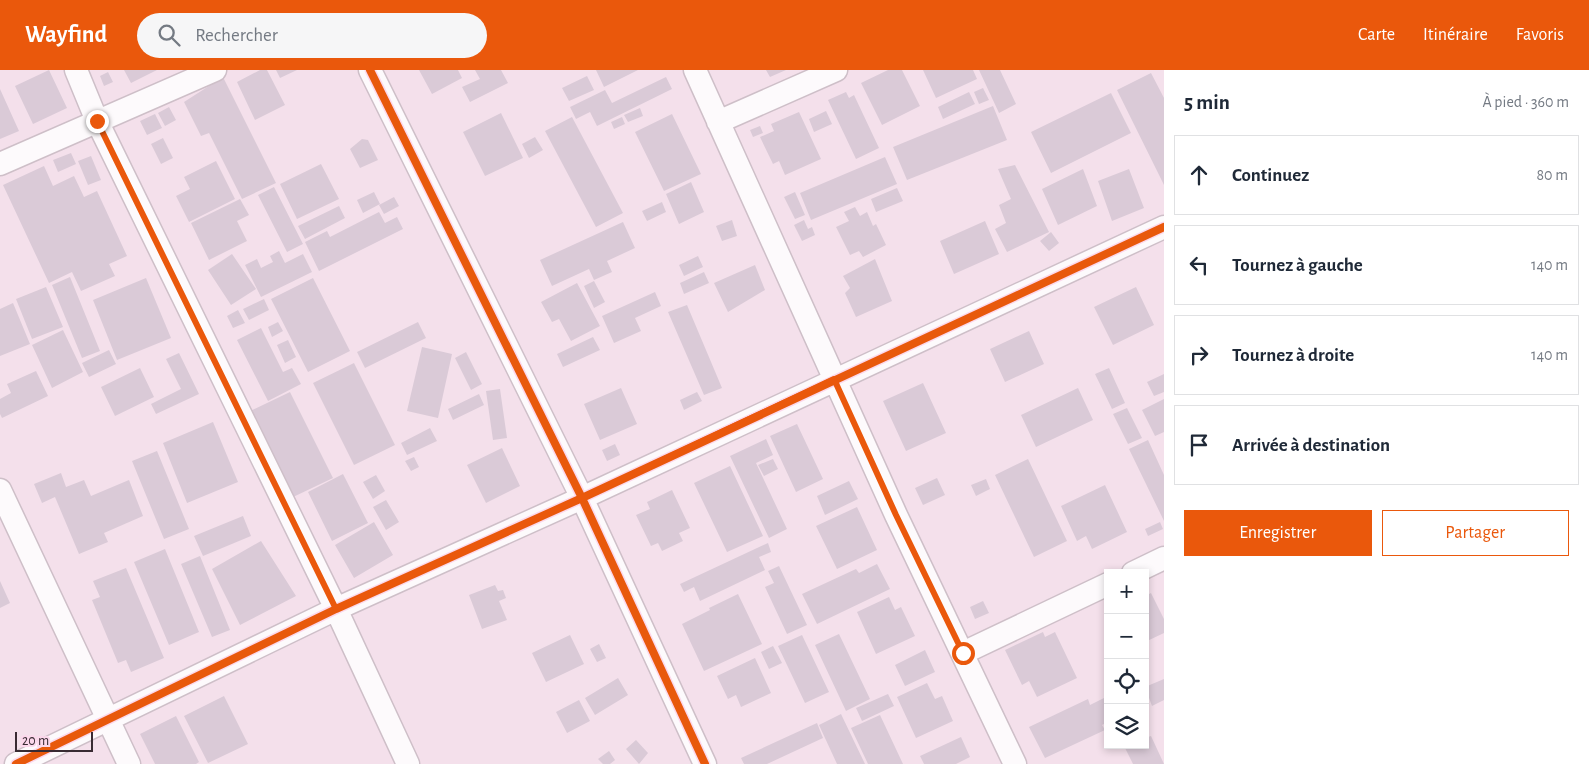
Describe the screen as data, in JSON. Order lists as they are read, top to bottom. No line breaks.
{"scale_bar":"20 m","page":{"header":"Wayfind","search":"Rechercher","nav":["Carte","Itinéraire","Favoris"],"heading":["5 min","À pied · 360 m"],"list":[["Continuez","80 m"],["Tournez à gauche","140 m"],["Tournez à droite","140 m"],"Arrivée à destination"],"buttons":["Enregistrer","Partager"],"map_buttons":["+","−"],"scale":"20 m"}}
